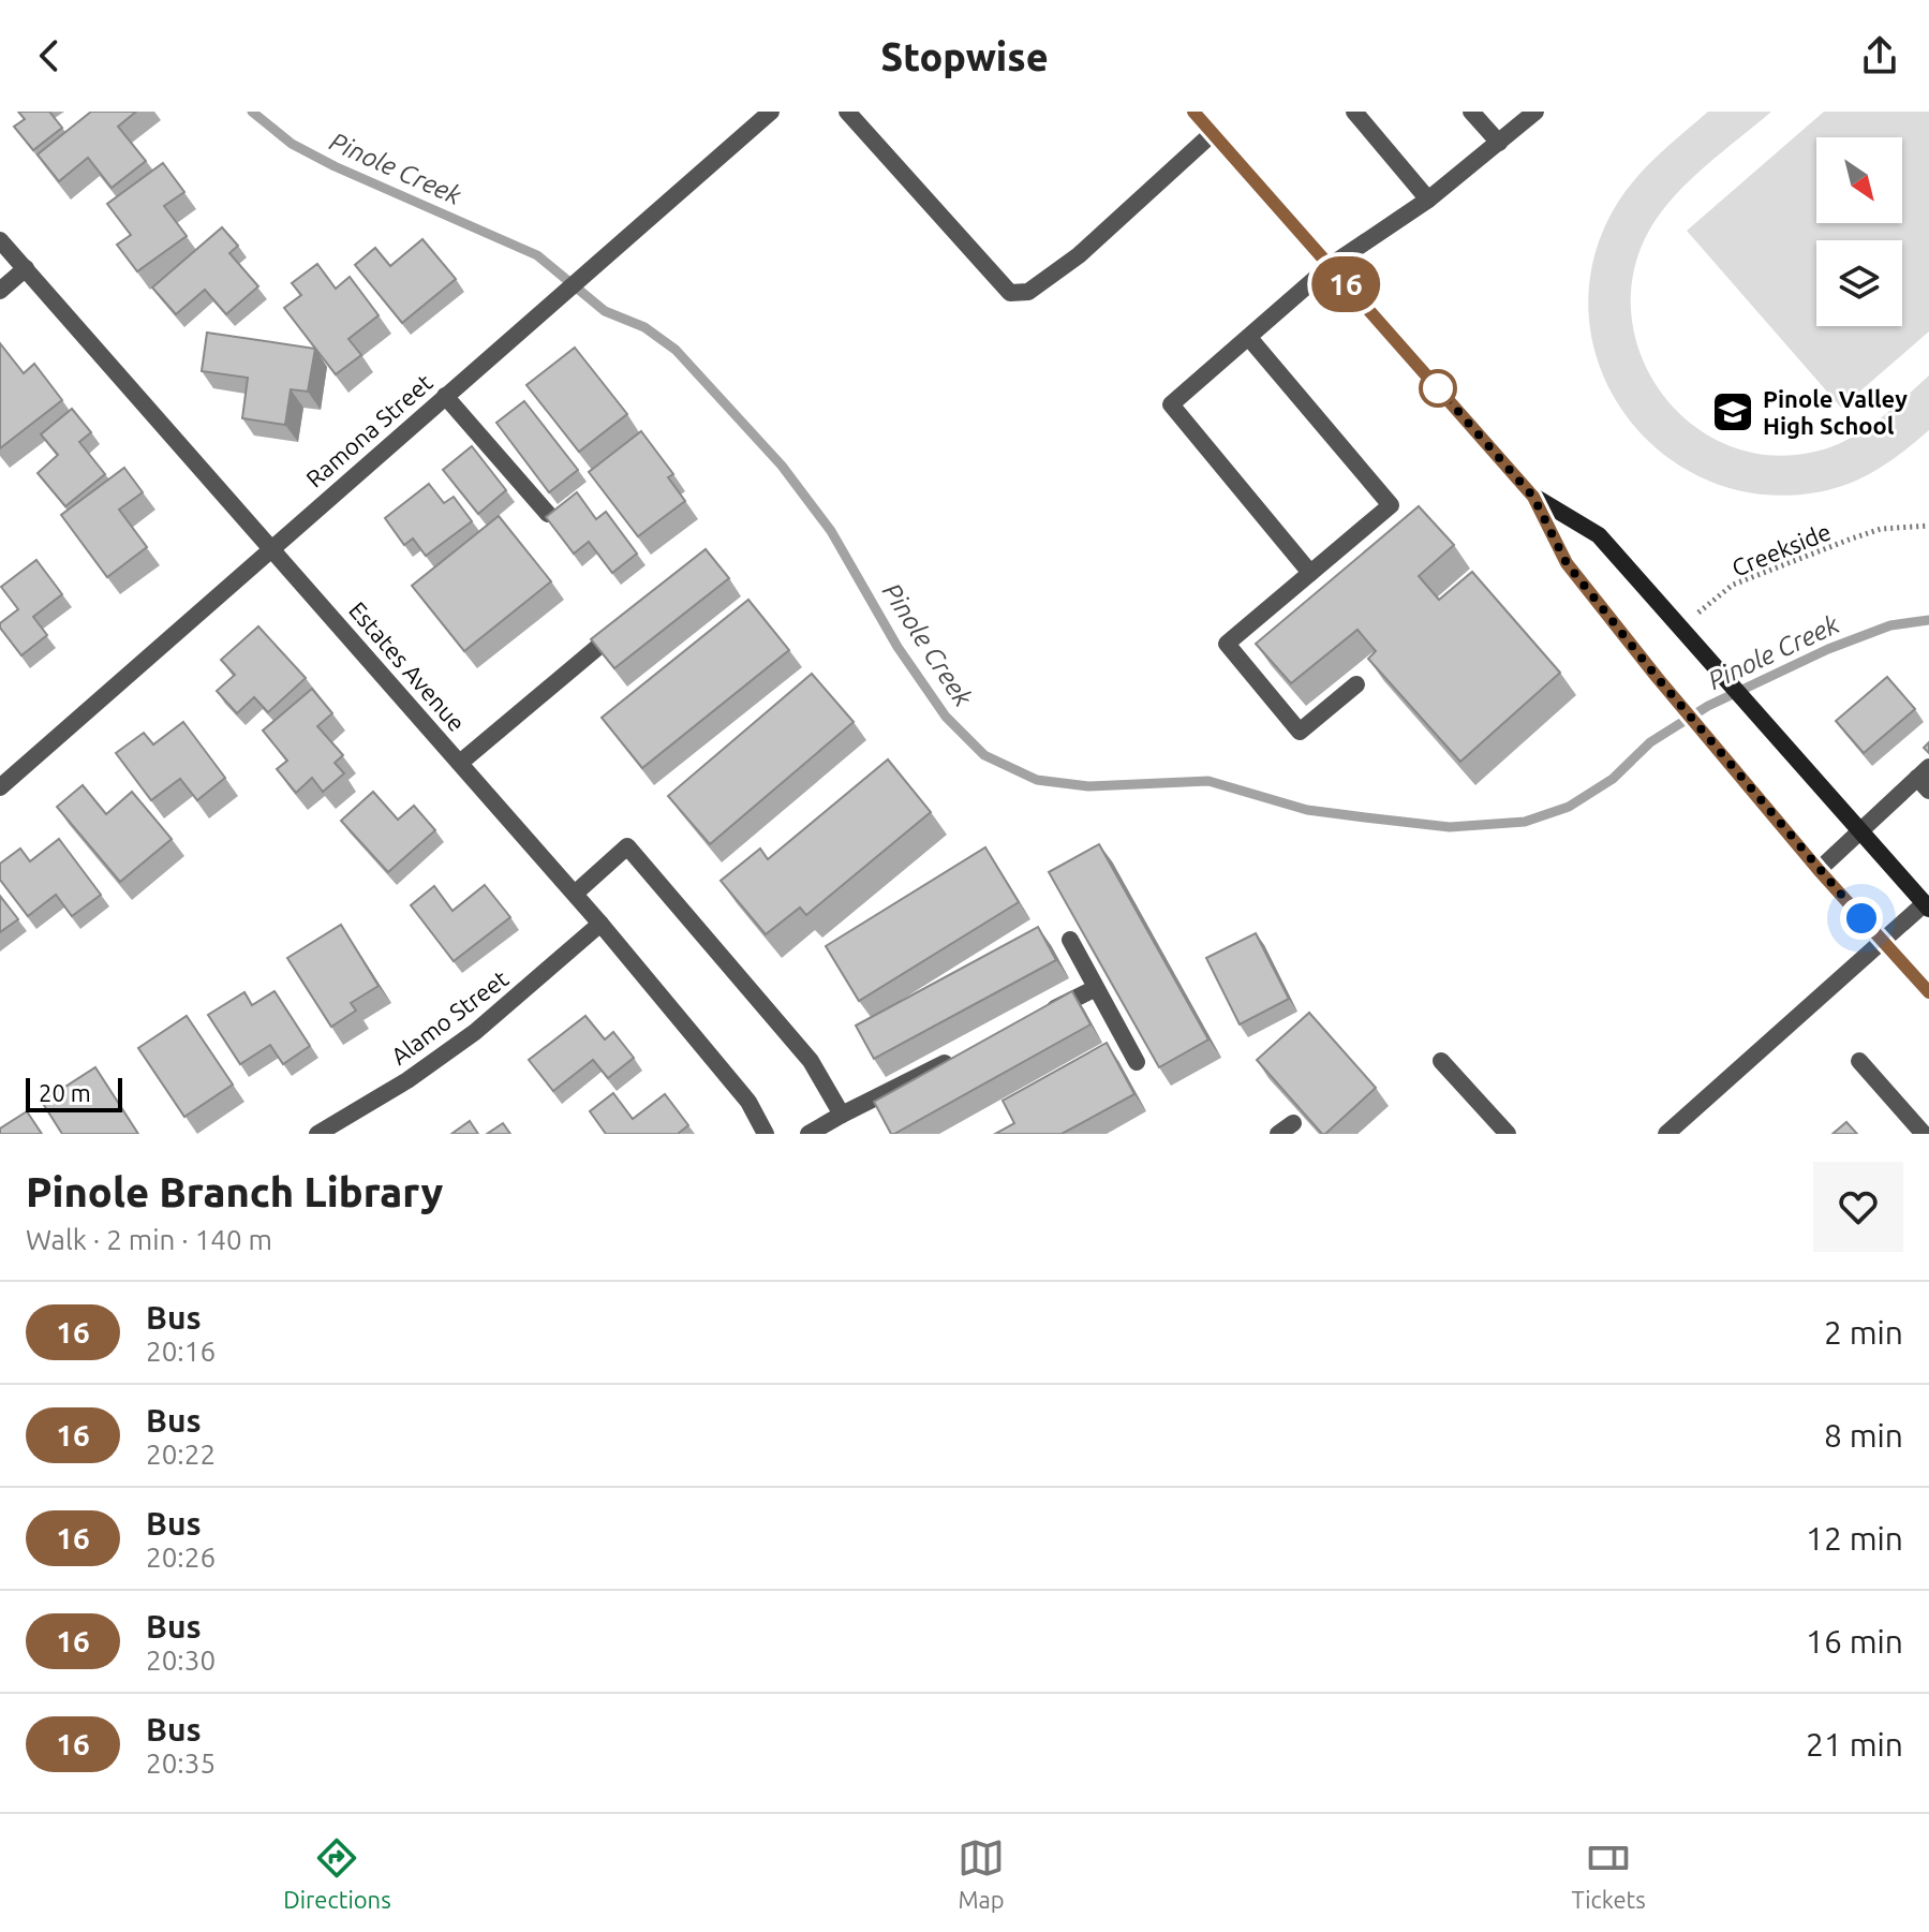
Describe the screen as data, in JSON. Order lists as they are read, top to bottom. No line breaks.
{"streets":{"street":["Ramona Street","Estates Avenue","Alamo Street"],"path":["Creekside"]},"crossings":[["Ramona Street","Estates Avenue"],["Estates Avenue","Alamo Street"]],"water":["Pinole Creek"],"places":{"school or university":["Pinole Valley High School"]},"lines":["bus line 16"],"scale_bar":"20 m","north":"bottom right","page":{"header":"Stopwise","on_map":"16","scale":"20 m","heading":["Pinole Branch Library","Walk · 2 min · 140 m"],"list":[{"mark":"16","name":"Bus","note":"20:16","value":"2 min"},{"mark":"16","name":"Bus","note":"20:22","value":"8 min"},{"mark":"16","name":"Bus","note":"20:26","value":"12 min"},{"mark":"16","name":"Bus","note":"20:30","value":"16 min"},{"mark":"16","name":"Bus","note":"20:35","value":"21 min"}],"tabs":["Directions","Map","Tickets"]}}
